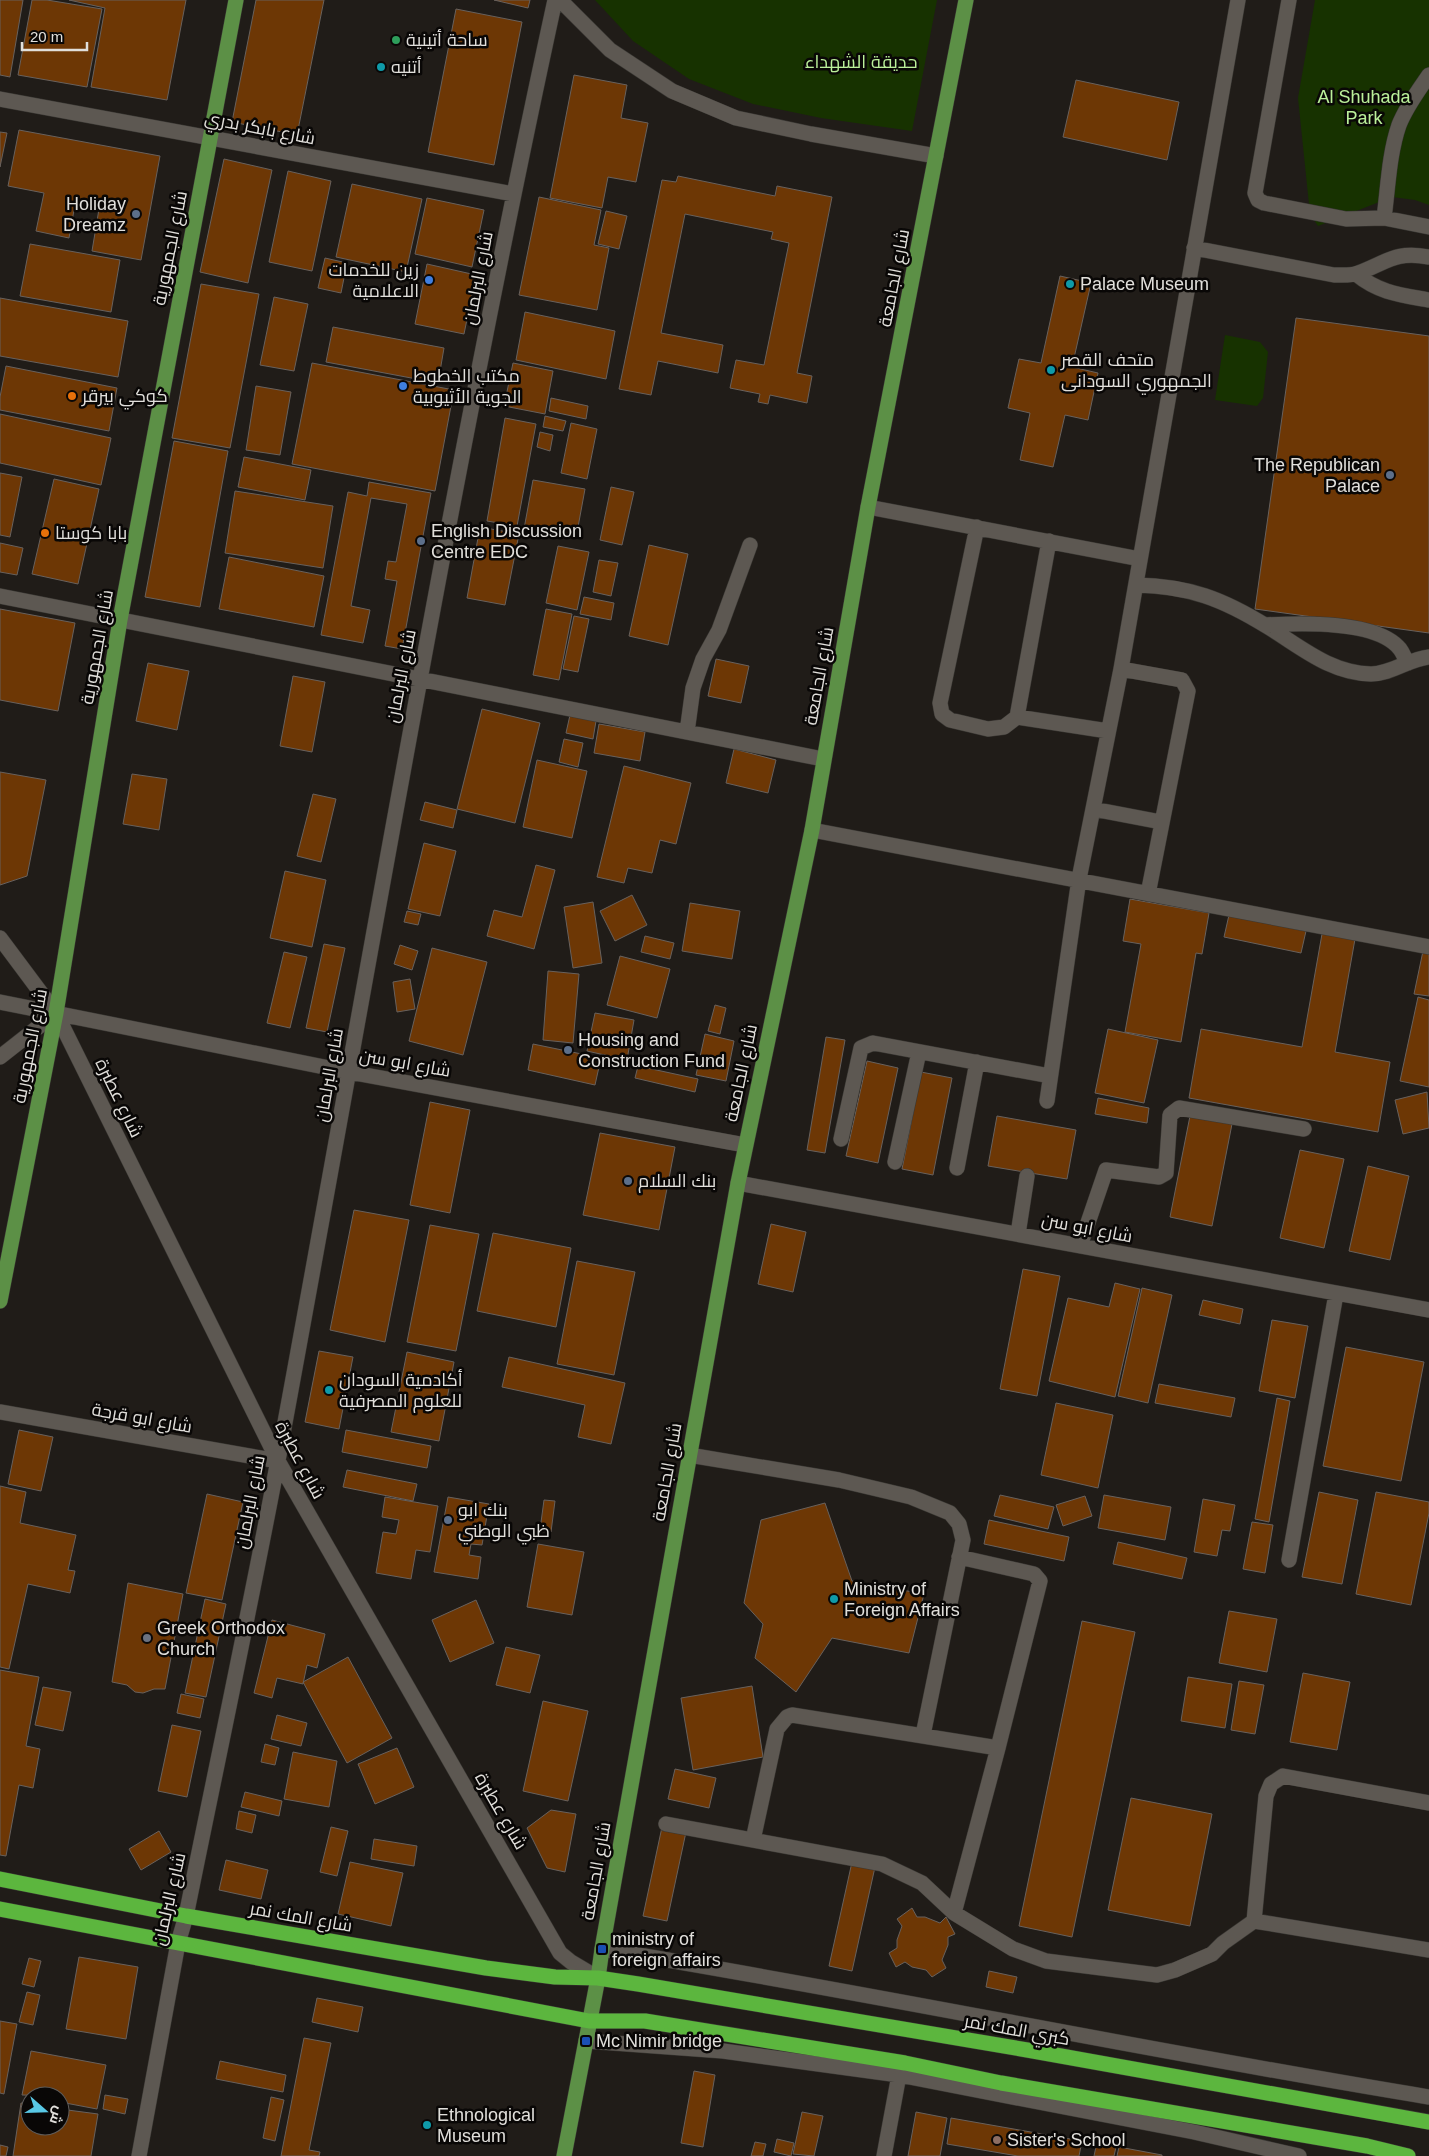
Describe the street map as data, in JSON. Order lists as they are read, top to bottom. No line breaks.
{"streets":{"highway":["شارع المك نمر","كبري المك نمر"],"main road":["شارع الجمهورية","شارع الجامعة"],"street":["شارع بابكر بدري","شارع البرلمان","شارع ابو سن","شارع عطبرة","شارع ابو قرجة"]},"crossings":[["شارع بابكر بدري","شارع الجمهورية"],["شارع بابكر بدري","شارع البرلمان"],["شارع الجمهورية","شارع ابو سن"],["شارع الجمهورية","شارع عطبرة"],["شارع البرلمان","شارع ابو سن"],["شارع البرلمان","شارع عطبرة"],["شارع البرلمان","شارع ابو قرجة"],["شارع البرلمان","شارع المك نمر"],["شارع الجامعة","شارع ابو سن"],["شارع الجامعة","شارع عطبرة"],["شارع الجامعة","شارع المك نمر"],["شارع الجامعة","كبري المك نمر"],["شارع ابو سن","شارع عطبرة"],["شارع عطبرة","شارع ابو قرجة"],["شارع عطبرة","شارع المك نمر"],["شارع عطبرة","كبري المك نمر"],["شارع المك نمر","كبري المك نمر"]],"parks":["حديقة الشهداء","Al Shuhada Park"],"places":{"other":["ساحة أتينية","أتنيه","Holiday Dreamz","زين للخدمات الاعلامية","Palace Museum","متحف القصر الجمهوري السودانى","مكتب الخطوط الجوية الأثيوبية","كوكي بيرقر","The Republican Palace","بابا كوستا","English Discussion Centre EDC","Housing and Construction Fund","بنك السلام","أكادمية السودان للعلوم المصرفية","بنك ابو ظبي الوطني","Ministry of Foreign Affairs","Greek Orthodox Church","Ethnological Museum","Sister's School"],"transit":["ministry of foreign affairs","Mc Nimir bridge"]},"scale_bar":"20 m","north":"right"}
